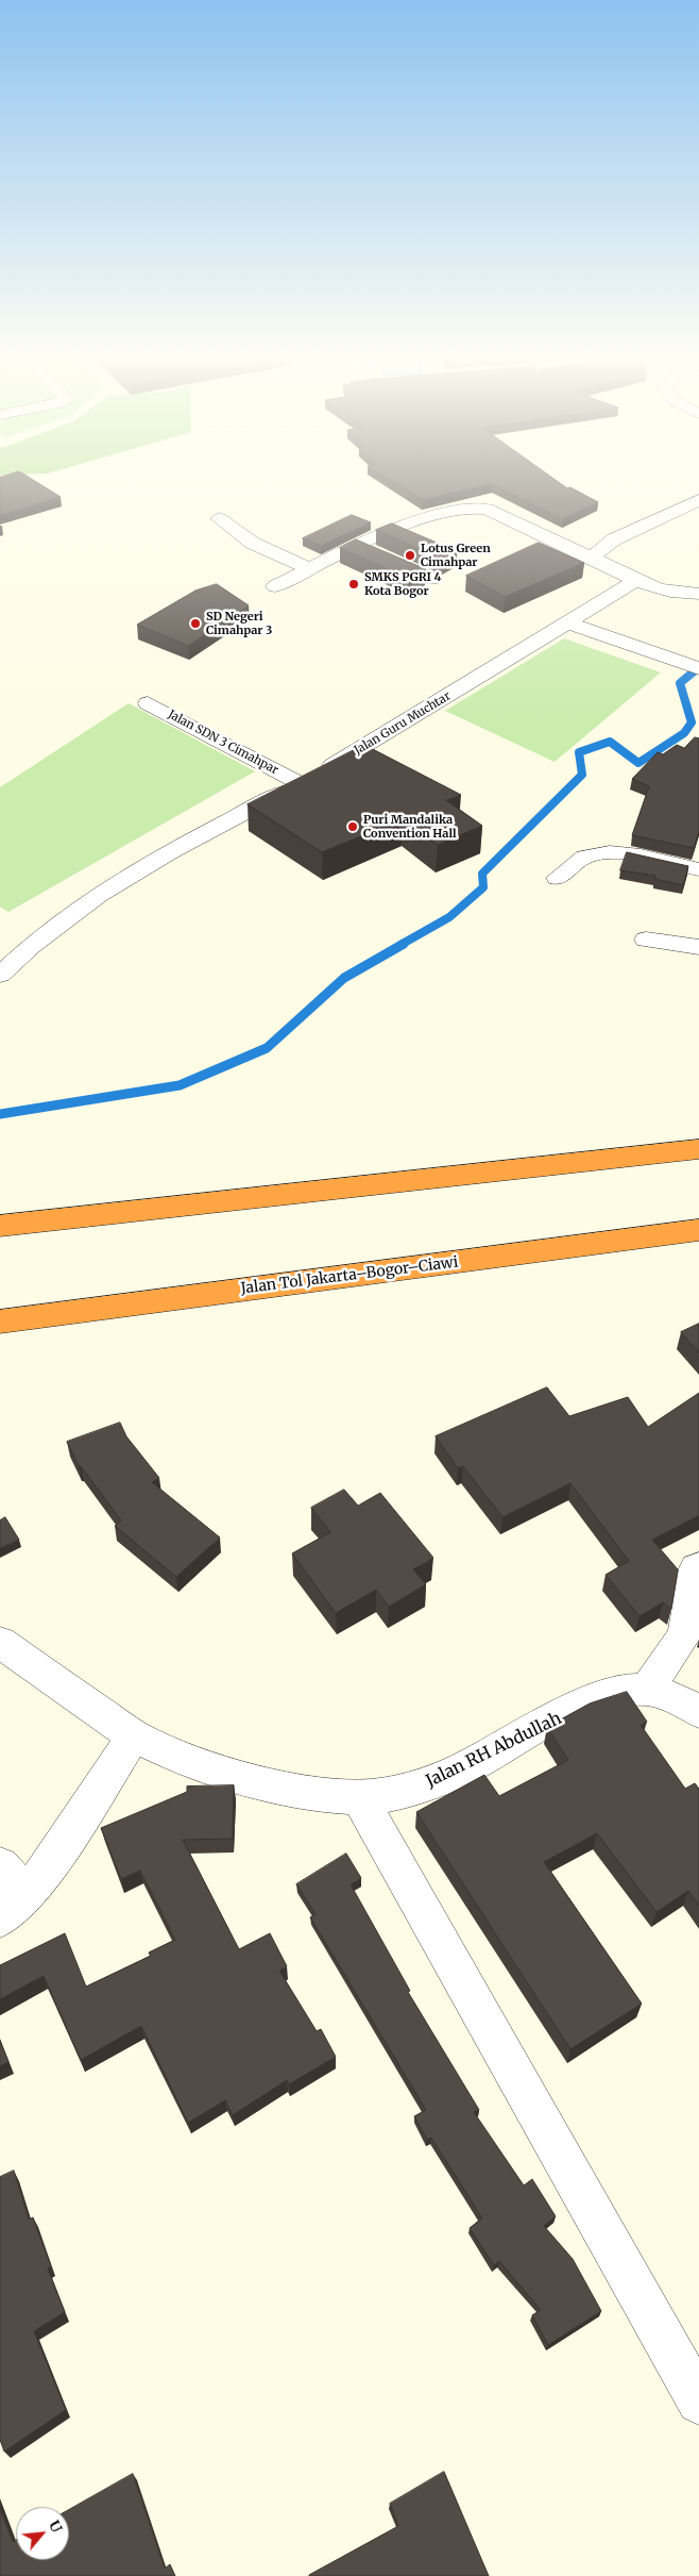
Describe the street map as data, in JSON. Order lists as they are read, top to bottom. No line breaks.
{"streets":{"highway":["Jalan Tol Jakarta–Bogor–Ciawi"],"street":["Jalan Guru Muchtar","Jalan SDN 3 Cimahpar","Jalan RH Abdullah"]},"crossings":[["Jalan Guru Muchtar","Jalan SDN 3 Cimahpar"]],"places":["Lotus Green Cimahpar","SMKS PGRI 4 Kota Bogor","SD Negeri Cimahpar 3","Puri Mandalika Convention Hall"],"north":"top right"}
